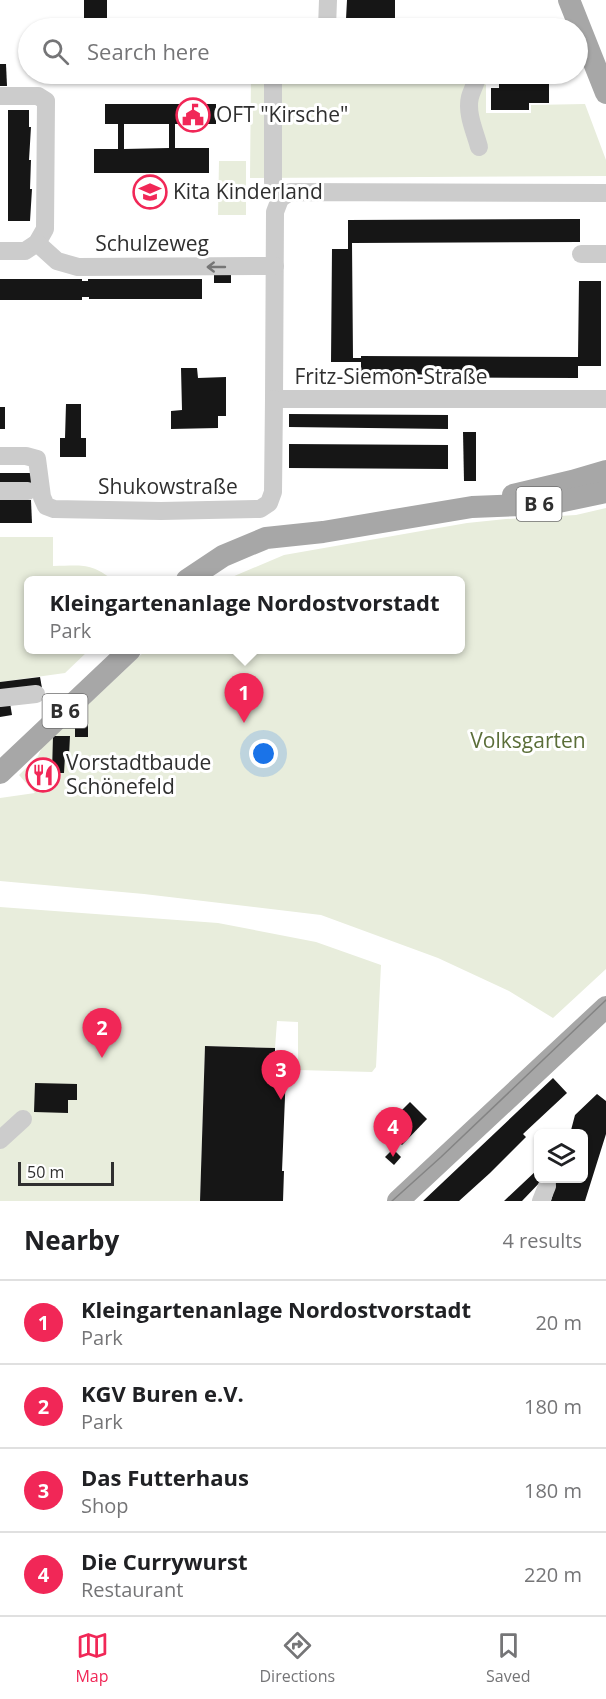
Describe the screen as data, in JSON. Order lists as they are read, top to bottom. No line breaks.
{"streets":{"main road":["B 6"],"street":["Schulzeweg","Fritz-Siemon-Straße","Shukowstraße"]},"crossings":[["Schulzeweg","Fritz-Siemon-Straße"],["Fritz-Siemon-Straße","Shukowstraße"]],"one_way":["Schulzeweg"],"parks":["Volksgarten"],"places":{"public building":["OFT \"Kirsche\""],"school or university":["Kita Kinderland"],"restaurant":["Vorstadtbaude Schönefeld"]},"scale_bar":"50 m","page":{"search":"Search here","popup":["Kleingartenanlage Nordostvorstadt","Park"],"pins":["1","2","3","4"],"scale":"50 m","heading":["Nearby","4 results"],"list":[{"mark":"1","name":"Kleingartenanlage Nordostvorstadt","note":"Park","value":"20 m"},{"mark":"2","name":"KGV Buren e.V.","note":"Park","value":"180 m"},{"mark":"3","name":"Das Futterhaus","note":"Shop","value":"180 m"},{"mark":"4","name":"Die Currywurst","note":"Restaurant","value":"220 m"}],"nav":["Map","Directions","Saved"]}}
